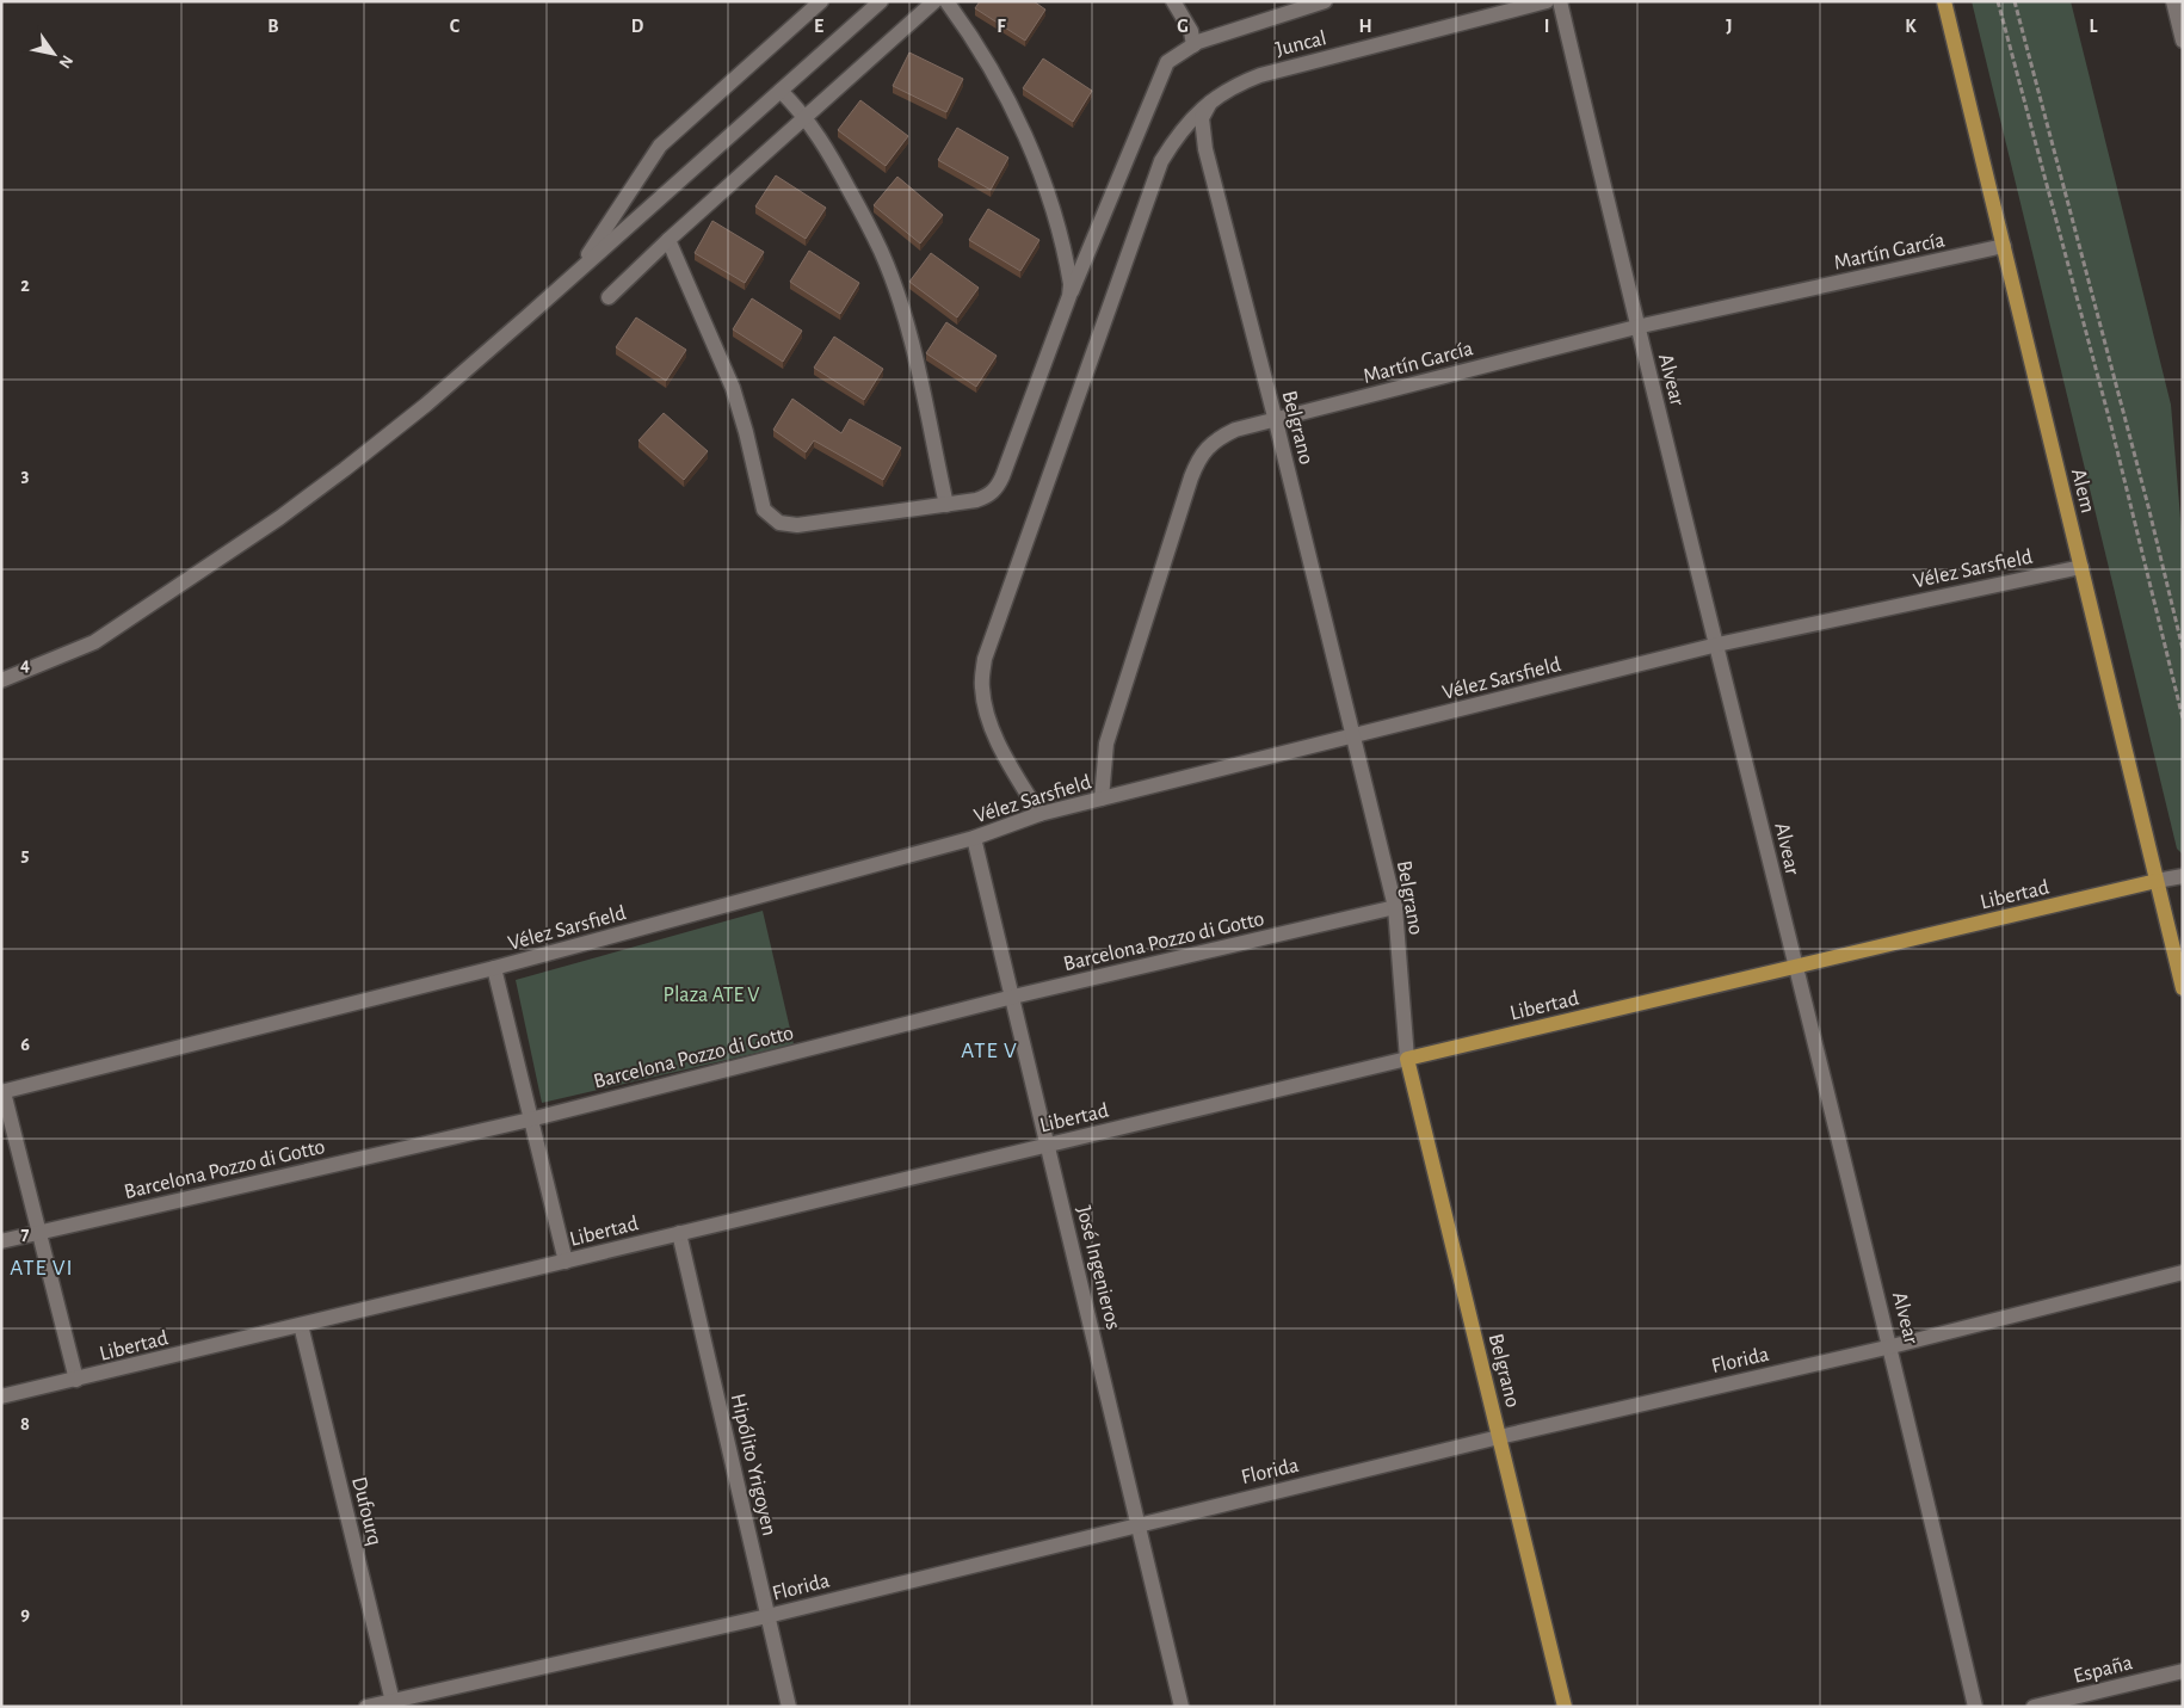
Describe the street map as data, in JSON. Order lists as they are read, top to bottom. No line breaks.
{"streets":{"main road":["Belgrano","Alem","Libertad"],"street":["Juncal","Martín García","Alvear","Vélez Sarsfield","Barcelona Pozzo di Gotto","José Ingenieros","Florida","Hipólito Yrigoyen","Dufourq","España"]},"crossings":[["Juncal","Belgrano"],["Juncal","Vélez Sarsfield"],["Martín García","Alvear"],["Martín García","Belgrano"],["Martín García","Alem"],["Martín García","Vélez Sarsfield"],["Alvear","Vélez Sarsfield"],["Alvear","Libertad"],["Alvear","Florida"],["Belgrano","Vélez Sarsfield"],["Belgrano","Libertad"],["Belgrano","Barcelona Pozzo di Gotto"],["Belgrano","Florida"],["Alem","Vélez Sarsfield"],["Alem","Libertad"],["Vélez Sarsfield","José Ingenieros"],["Libertad","José Ingenieros"],["Libertad","Hipólito Yrigoyen"],["Libertad","Dufourq"],["Barcelona Pozzo di Gotto","José Ingenieros"],["José Ingenieros","Florida"],["Florida","Hipólito Yrigoyen"],["Florida","Dufourq"]],"districts":["ATE V","ATE VI"],"parks":["Plaza ATE V"],"north":"bottom right","grid":{"columns":["B","C","D","E","F","G","H","I","J","K","L"],"rows":["2","3","4","5","6","7","8","9"]}}
